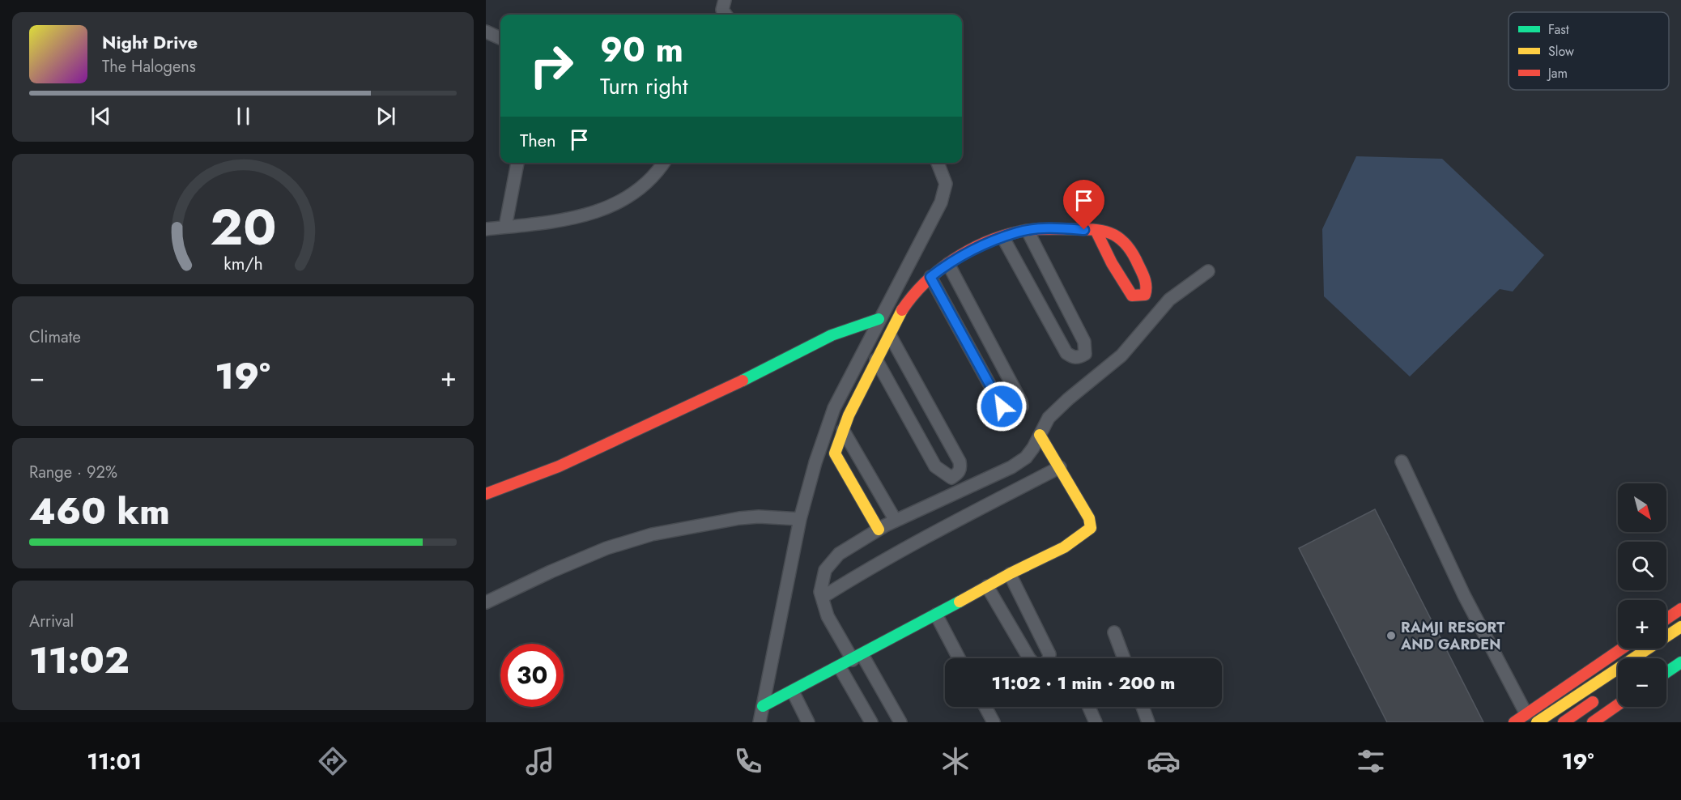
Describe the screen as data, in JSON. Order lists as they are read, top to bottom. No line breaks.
{"places":["RAMJI RESORT AND GARDEN"],"legend":["Fast","Slow","Jam"],"north":"bottom right","page":{"turn":["90 m","Turn right"],"song":["Night Drive","The Halogens"],"then":"Then","tile":["Climate",["Range · 92%","460 km"],["Arrival","11:02"]],"heat":["−","19°","+"],"map_buttons":["+","−"],"limit":"30","trip":"11:02 · 1 min · 200 m","tabs":["11:01","19°"],"gauge":["20","km/h"]}}
